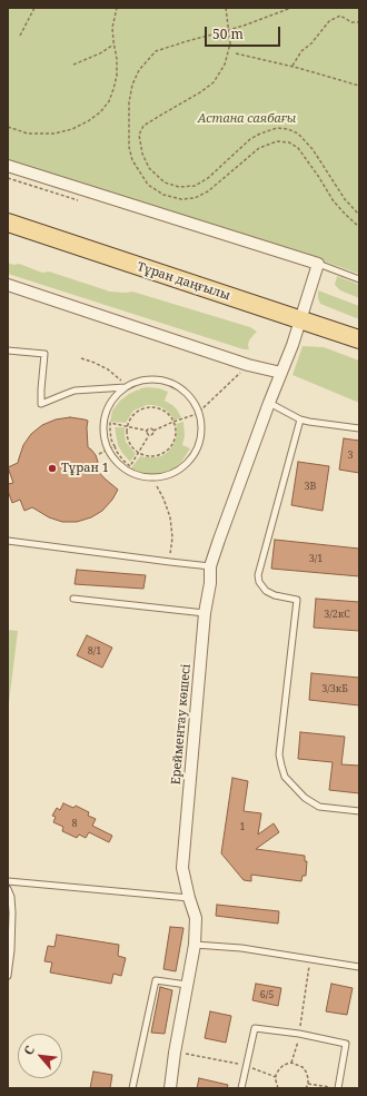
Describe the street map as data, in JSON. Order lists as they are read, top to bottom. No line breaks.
{"streets":{"main road":["Тұран даңғылы"],"street":["Ерейментау көшесі"]},"crossings":[["Тұран даңғылы","Ерейментау көшесі"]],"parks":["Астана саябағы"],"places":["Тұран 1"],"house_numbers":["3","3В","3/1","3/2кC","8/1","3/3кБ","8","1","6/5"],"scale_bar":"50 m","north":"top left"}
